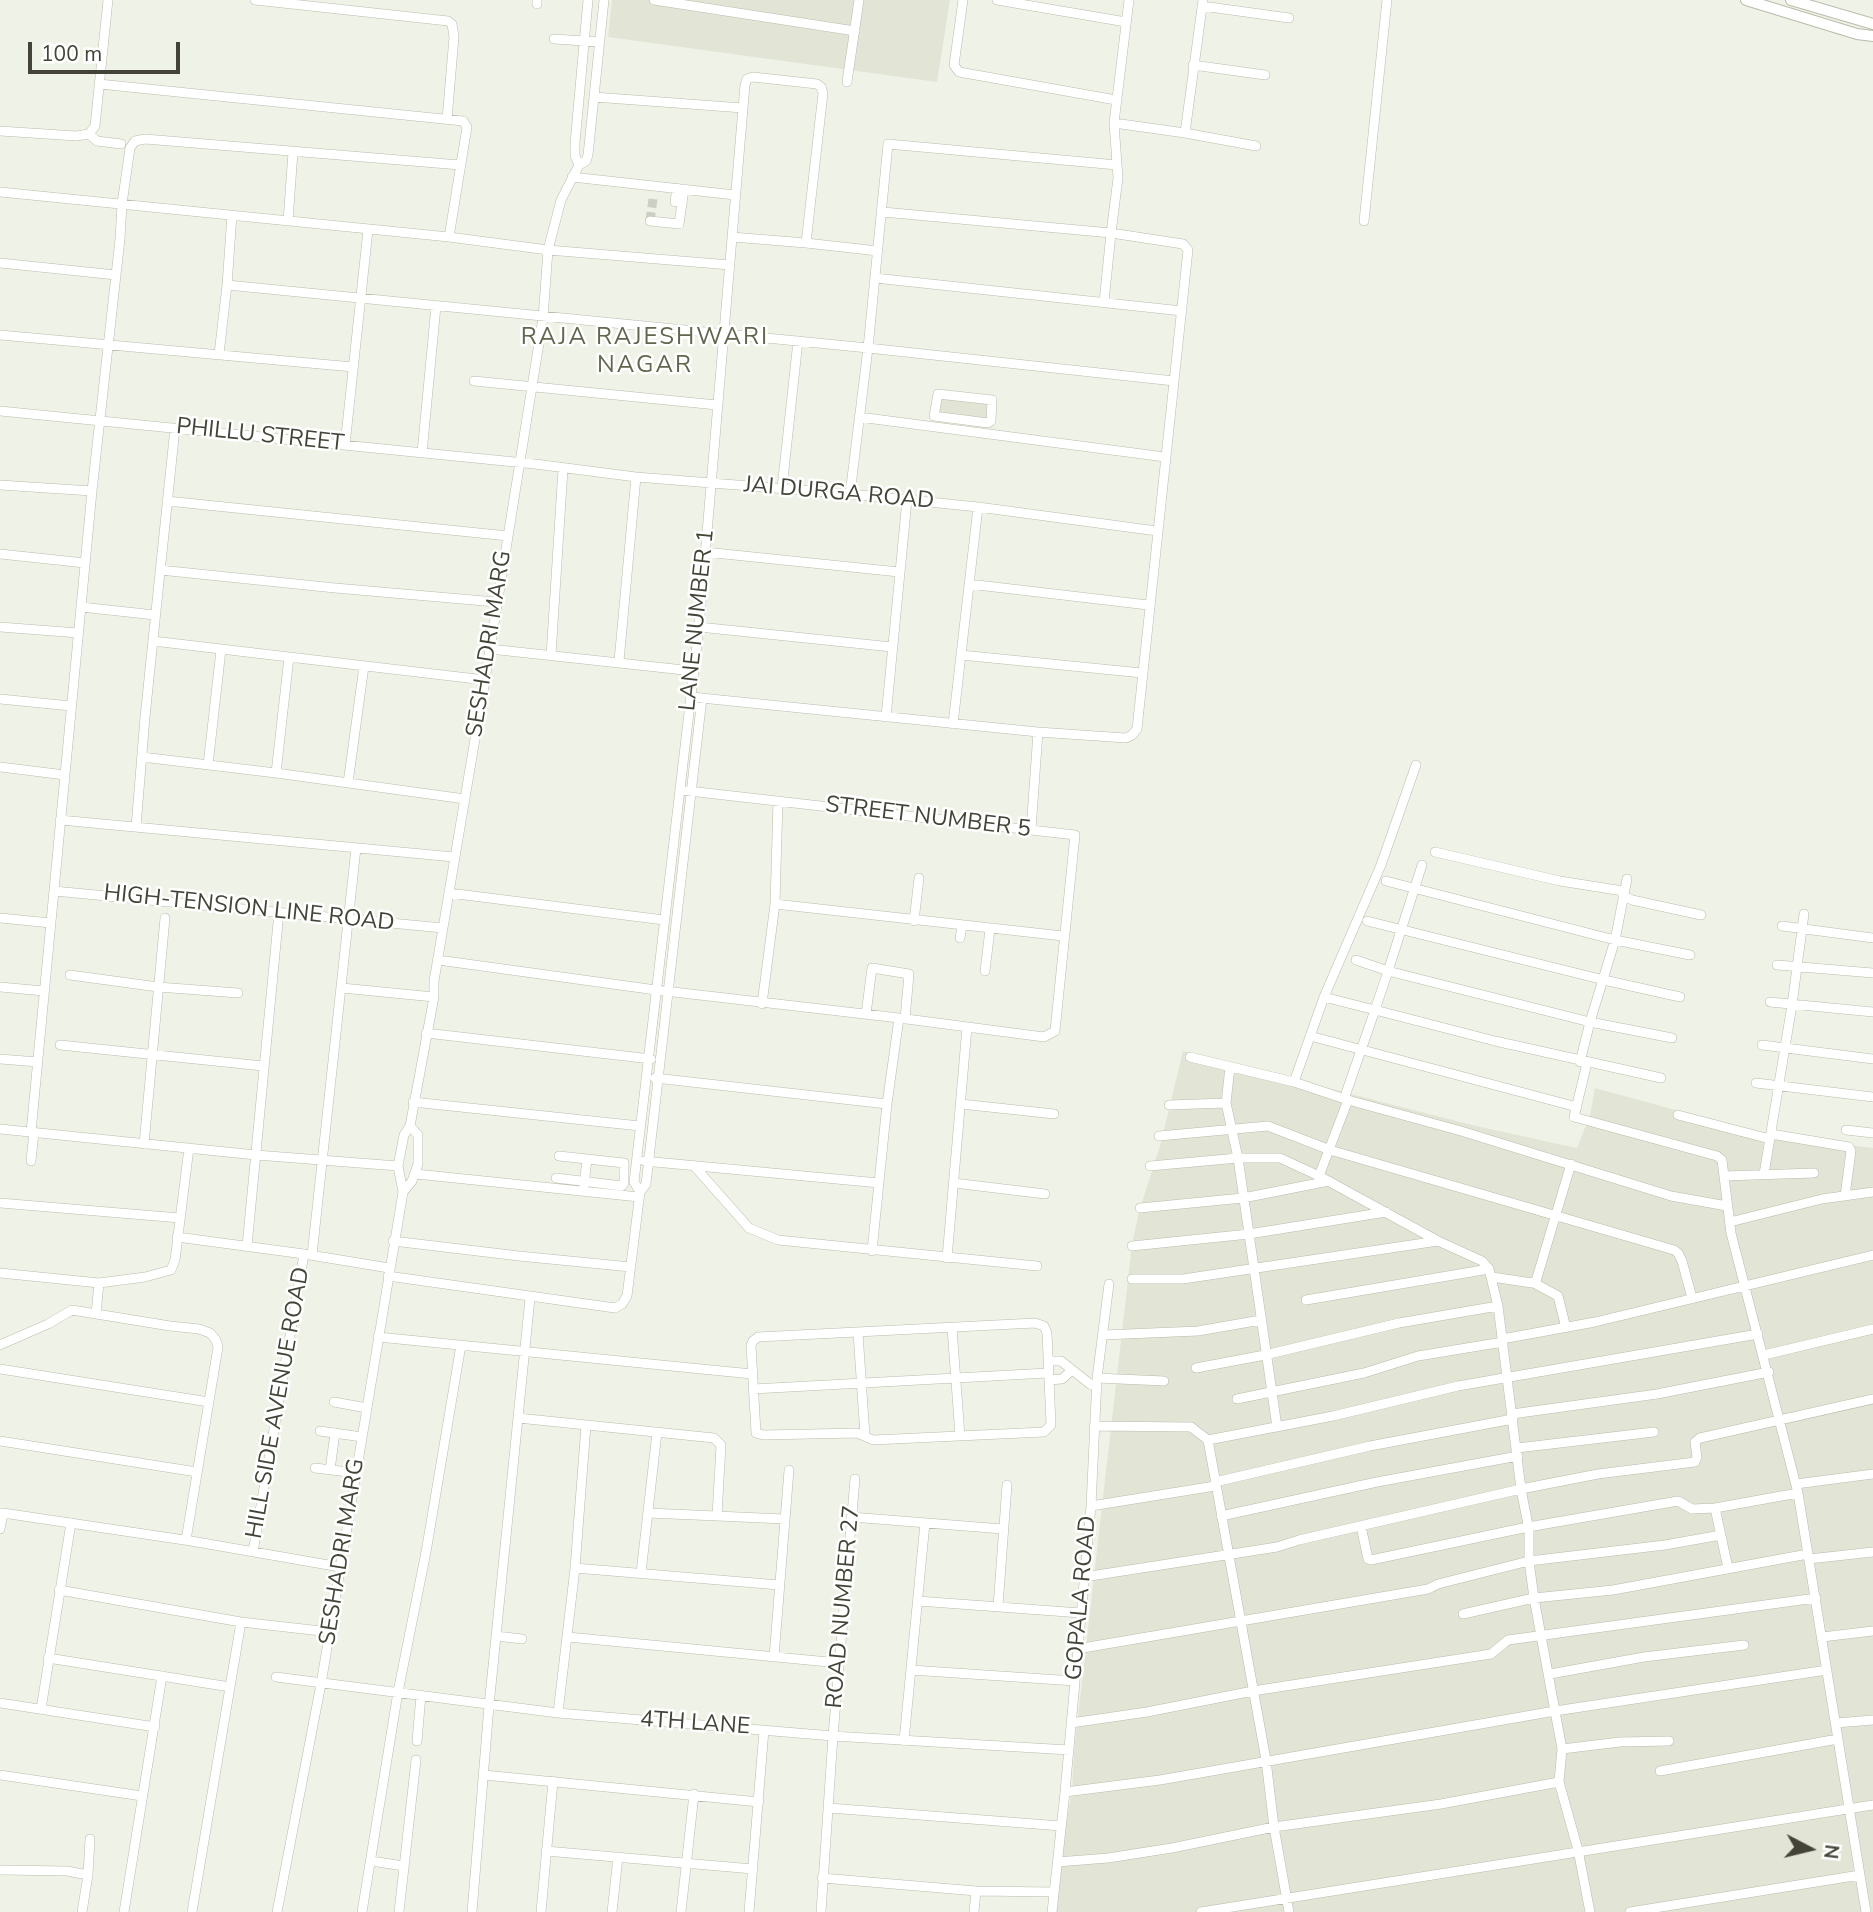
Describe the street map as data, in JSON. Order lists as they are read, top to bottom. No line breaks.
{"streets":{"street":["PHILLU STREET","JAI DURGA ROAD","LANE NUMBER 1","SESHADRI MARG","STREET NUMBER 5","HIGH-TENSION LINE ROAD","HILL SIDE AVENUE ROAD","GOPALA ROAD","ROAD NUMBER 27","4TH LANE"]},"crossings":[["PHILLU STREET","JAI DURGA ROAD"],["PHILLU STREET","SESHADRI MARG"],["JAI DURGA ROAD","LANE NUMBER 1"],["JAI DURGA ROAD","SESHADRI MARG"],["LANE NUMBER 1","STREET NUMBER 5"],["SESHADRI MARG","HIGH-TENSION LINE ROAD"],["SESHADRI MARG","4TH LANE"],["HIGH-TENSION LINE ROAD","HILL SIDE AVENUE ROAD"],["GOPALA ROAD","4TH LANE"],["ROAD NUMBER 27","4TH LANE"]],"districts":["RAJA RAJESHWARI NAGAR"],"scale_bar":"100 m","north":"right"}
